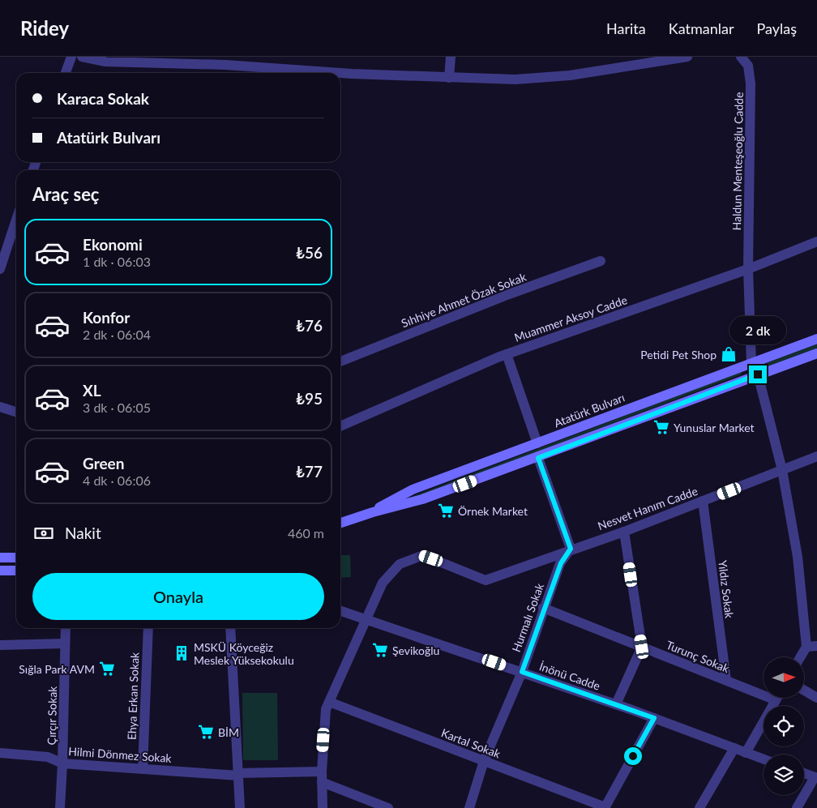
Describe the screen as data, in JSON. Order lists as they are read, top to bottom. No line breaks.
{"streets":{"main road":["Atatürk Bulvarı"],"street":["Haldun Menteşeoğlu Cadde","Sıhhiye Ahmet Özak Sokak","Muammer Aksoy Cadde","Nesvet Hanım Cadde","Yıldız Sokak","Hurmalı Sokak","Turunç Sokak","İnönü Cadde","Ehya Erkan Sokak","Çırçır Sokak","Kartal Sokak","Hilmi Dönmez Sokak"]},"crossings":[["Haldun Menteşeoğlu Cadde","Muammer Aksoy Cadde"],["Haldun Menteşeoğlu Cadde","Atatürk Bulvarı"],["Nesvet Hanım Cadde","Yıldız Sokak"],["Nesvet Hanım Cadde","Hurmalı Sokak"],["Nesvet Hanım Cadde","İnönü Cadde"],["Yıldız Sokak","Turunç Sokak"],["Hurmalı Sokak","Turunç Sokak"],["Hurmalı Sokak","İnönü Cadde"],["Hurmalı Sokak","Kartal Sokak"],["Ehya Erkan Sokak","Hilmi Dönmez Sokak"],["Çırçır Sokak","Hilmi Dönmez Sokak"]],"places":{"shop":["Petidi Pet Shop"],"supermarket":["Yunuslar Market","Örnek Market","Şevikoğlu","Sığla Park AVM","BİM"],"building":["MSKÜ Köyceğiz Meslek Yüksekokulu"]},"north":"right","page":{"header":"Ridey","nav":["Harita","Katmanlar","Paylaş"],"banner":["Karaca Sokak","Atatürk Bulvarı"],"heading":"Araç seç","list":[{"name":"Ekonomi","note":"1 dk · 06:03","value":"₺56"},{"name":"Konfor","note":"2 dk · 06:04","value":"₺76"},{"name":"XL","note":"3 dk · 06:05","value":"₺95"},{"name":"Green","note":"4 dk · 06:06","value":"₺77"}],"bubble":"2 dk","pay":["Nakit","460 m"],"buttons":"Onayla"}}
